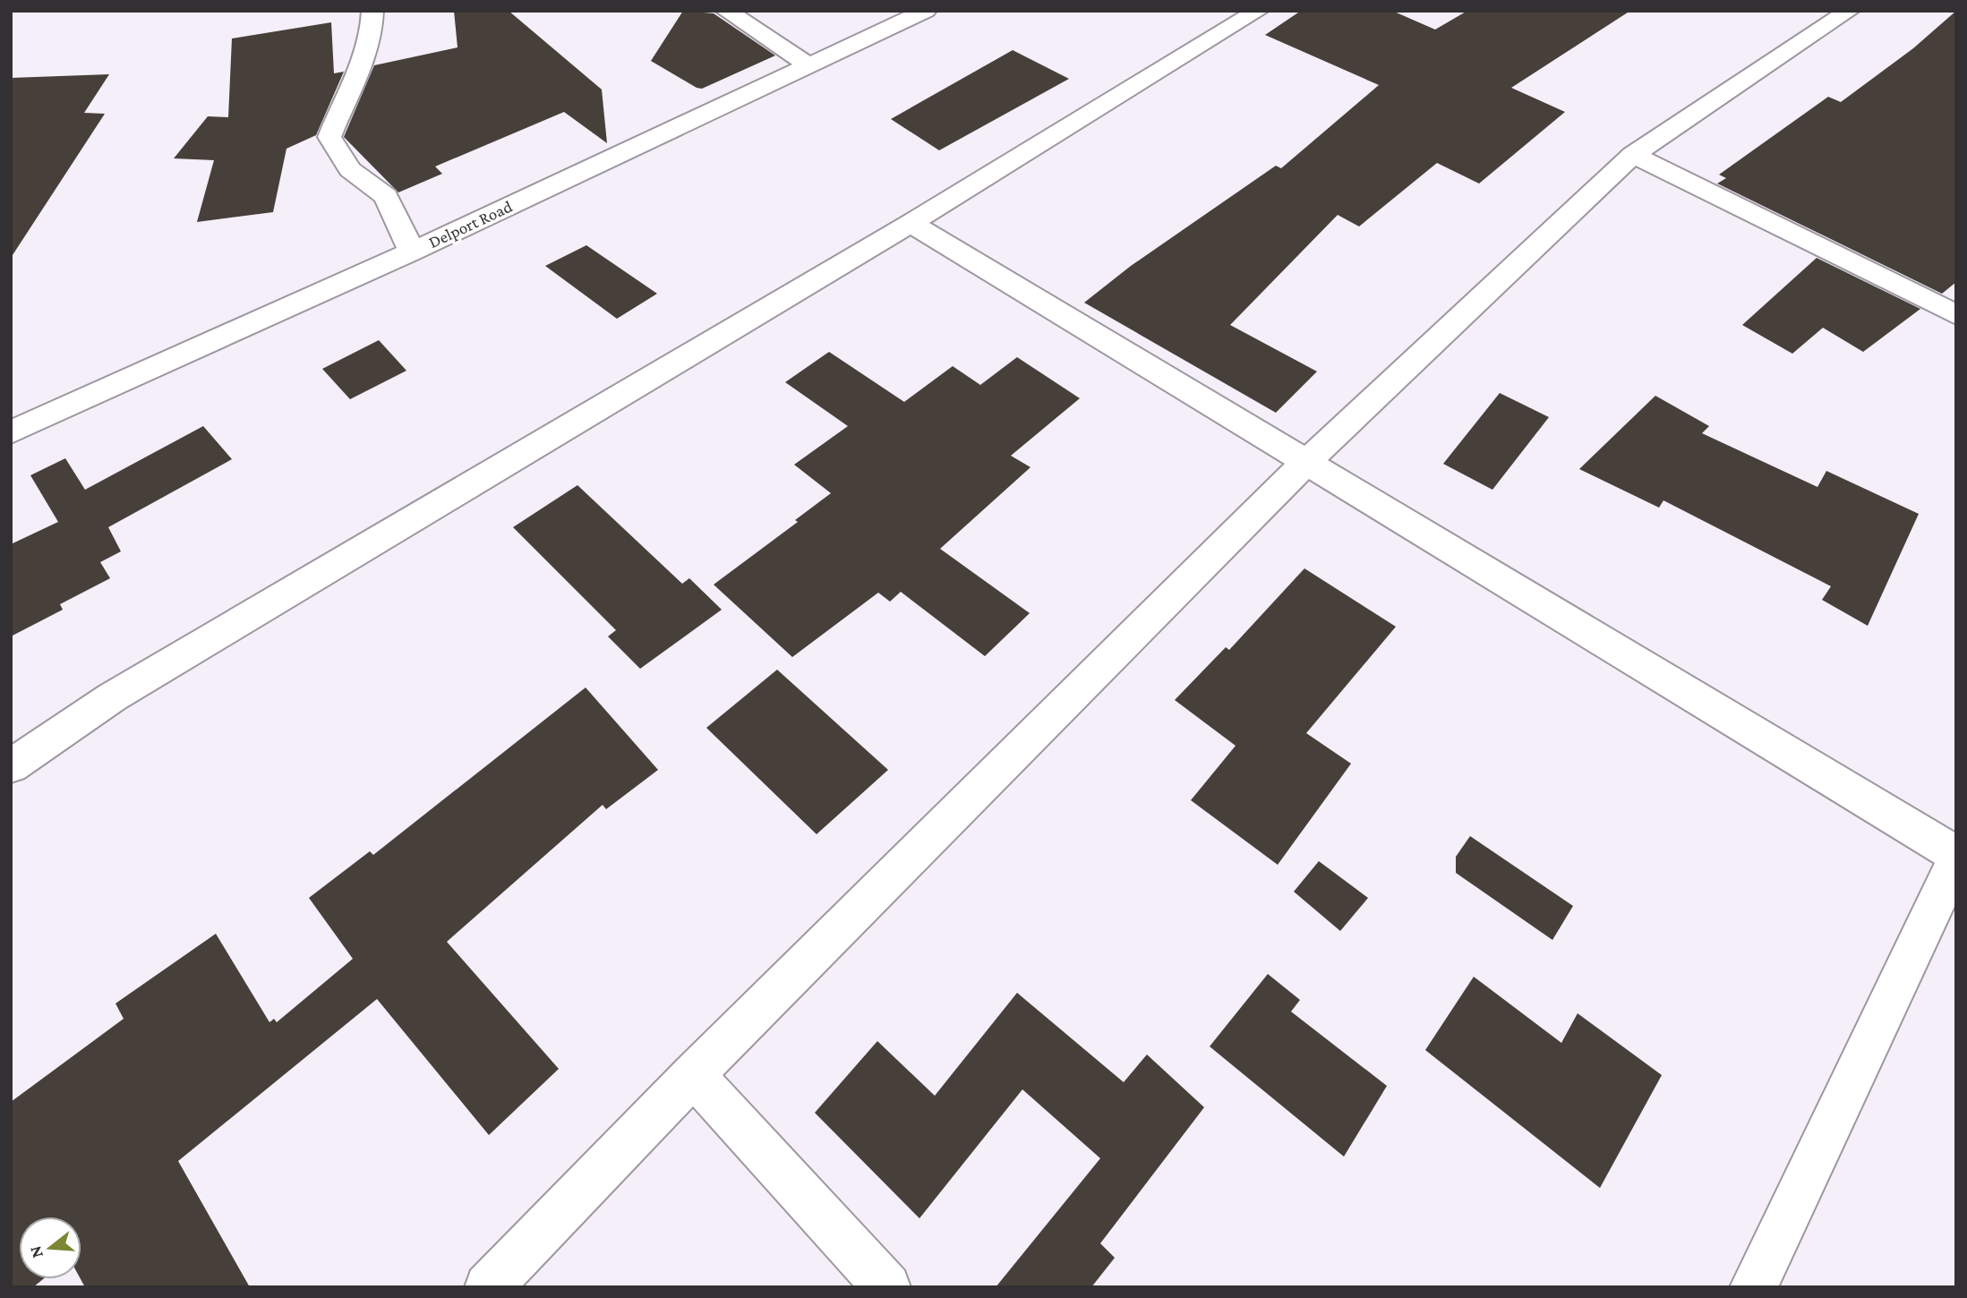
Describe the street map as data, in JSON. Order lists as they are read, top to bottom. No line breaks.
{"streets":{"street":["Delport Road"]},"north":"left"}
